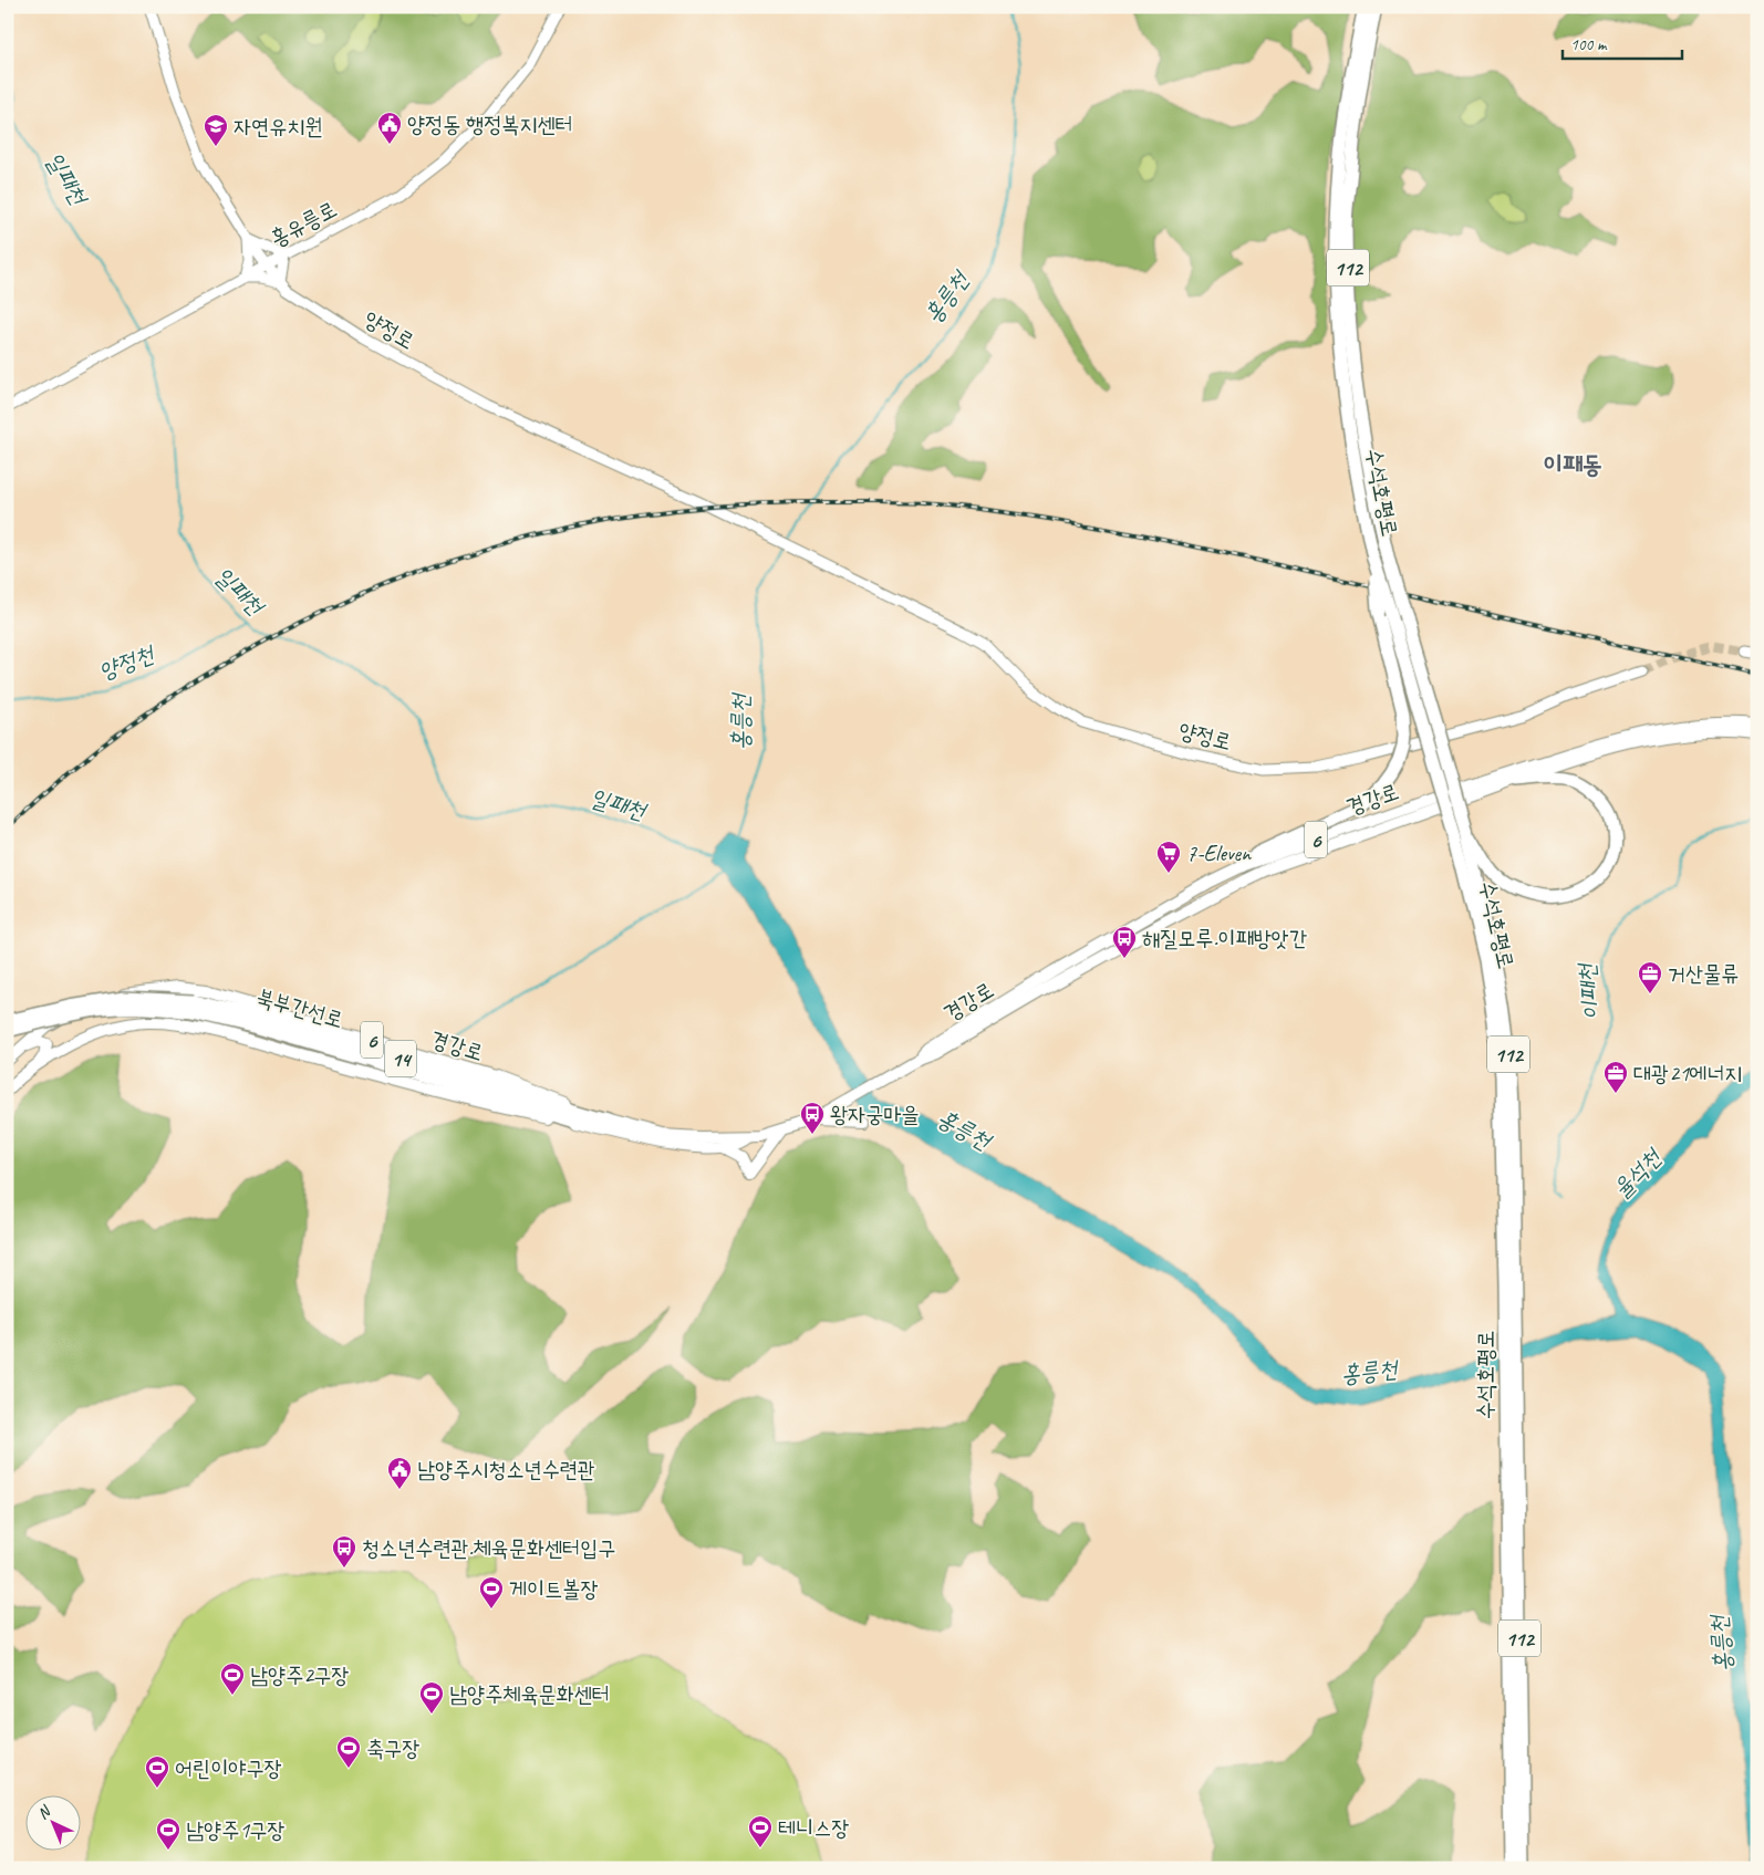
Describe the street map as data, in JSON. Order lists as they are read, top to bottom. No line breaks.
{"streets":{"highway":["112","수석호평로","북부간선로","14"],"main road":["홍유릉로","양정로","경강로","6"]},"crossings":[["홍유릉로","양정로"],["경강로","북부간선로"]],"districts":["이패동"],"water":["일패천","홍릉천","양정천","이패천","율석천"],"places":{"public building":["양정동 행정복지센터","남양주시청소년수련관"],"school or university":["자연유치원"],"supermarket":["7-Eleven"],"bus stop":["해질모루.이패방앗간","왕자궁마을","청소년수련관.체육문화센터입구"],"office":["거산물류","대광21에너지"],"sports":["게이트볼장","남양주2구장","남양주체육문화센터","축구장","어린이야구장","테니스장","남양주1구장"]},"scale_bar":"100 m","north":"top left"}
